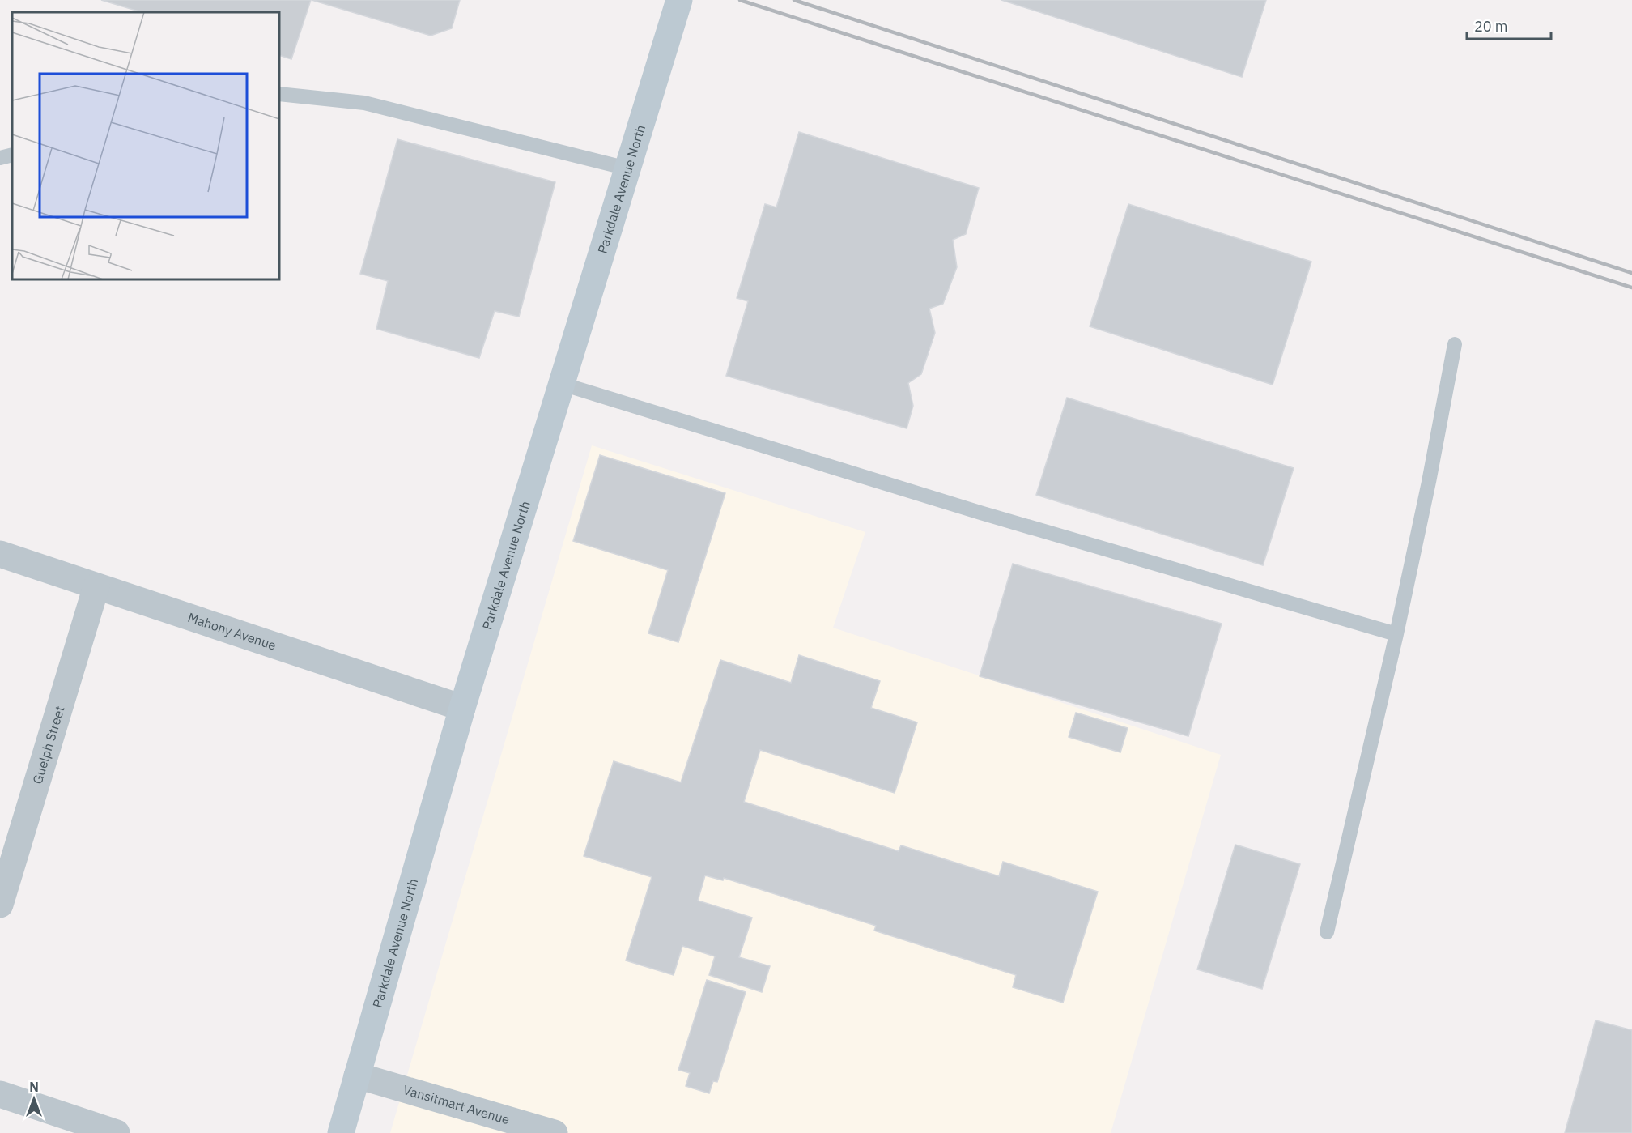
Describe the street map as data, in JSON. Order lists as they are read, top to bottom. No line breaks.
{"streets":{"main road":["Parkdale Avenue North"],"street":["Mahony Avenue","Guelph Street","Vansitmart Avenue"]},"crossings":[["Parkdale Avenue North","Mahony Avenue"],["Parkdale Avenue North","Vansitmart Avenue"],["Mahony Avenue","Guelph Street"]],"scale_bar":"20 m","north":"top"}
